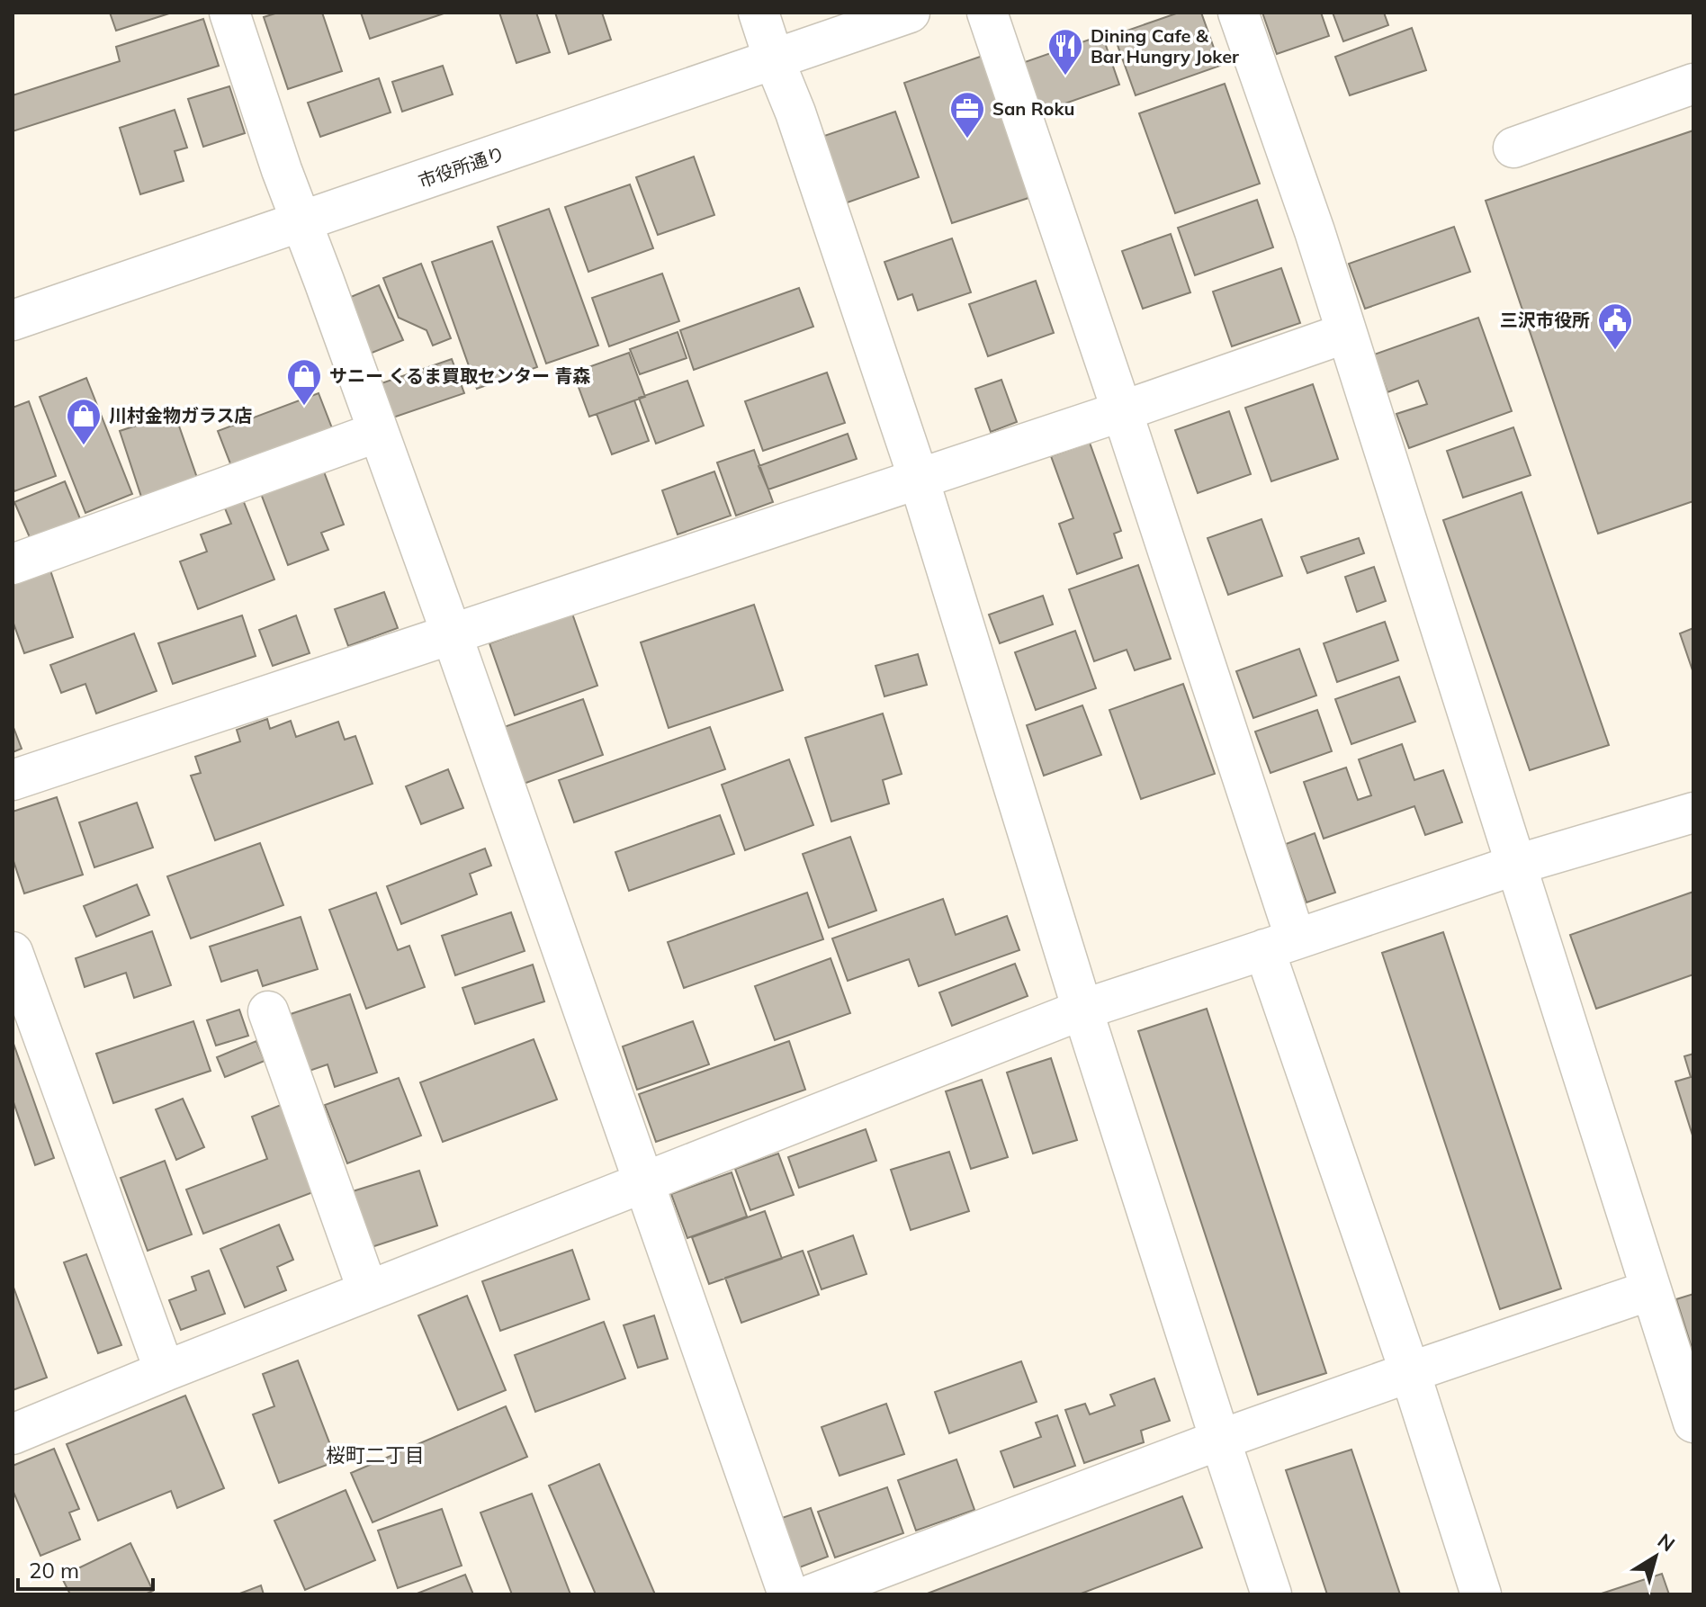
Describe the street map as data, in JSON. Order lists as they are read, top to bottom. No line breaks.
{"streets":{"street":["市役所通り"]},"districts":["桜町二丁目"],"places":{"restaurant":["Dining Cafe & Bar Hungry Joker"],"office":["San Roku"],"public building":["三沢市役所"],"shop":["サニー くるま買取センター 青森","川村金物ガラス店"]},"scale_bar":"20 m","north":"top right"}
